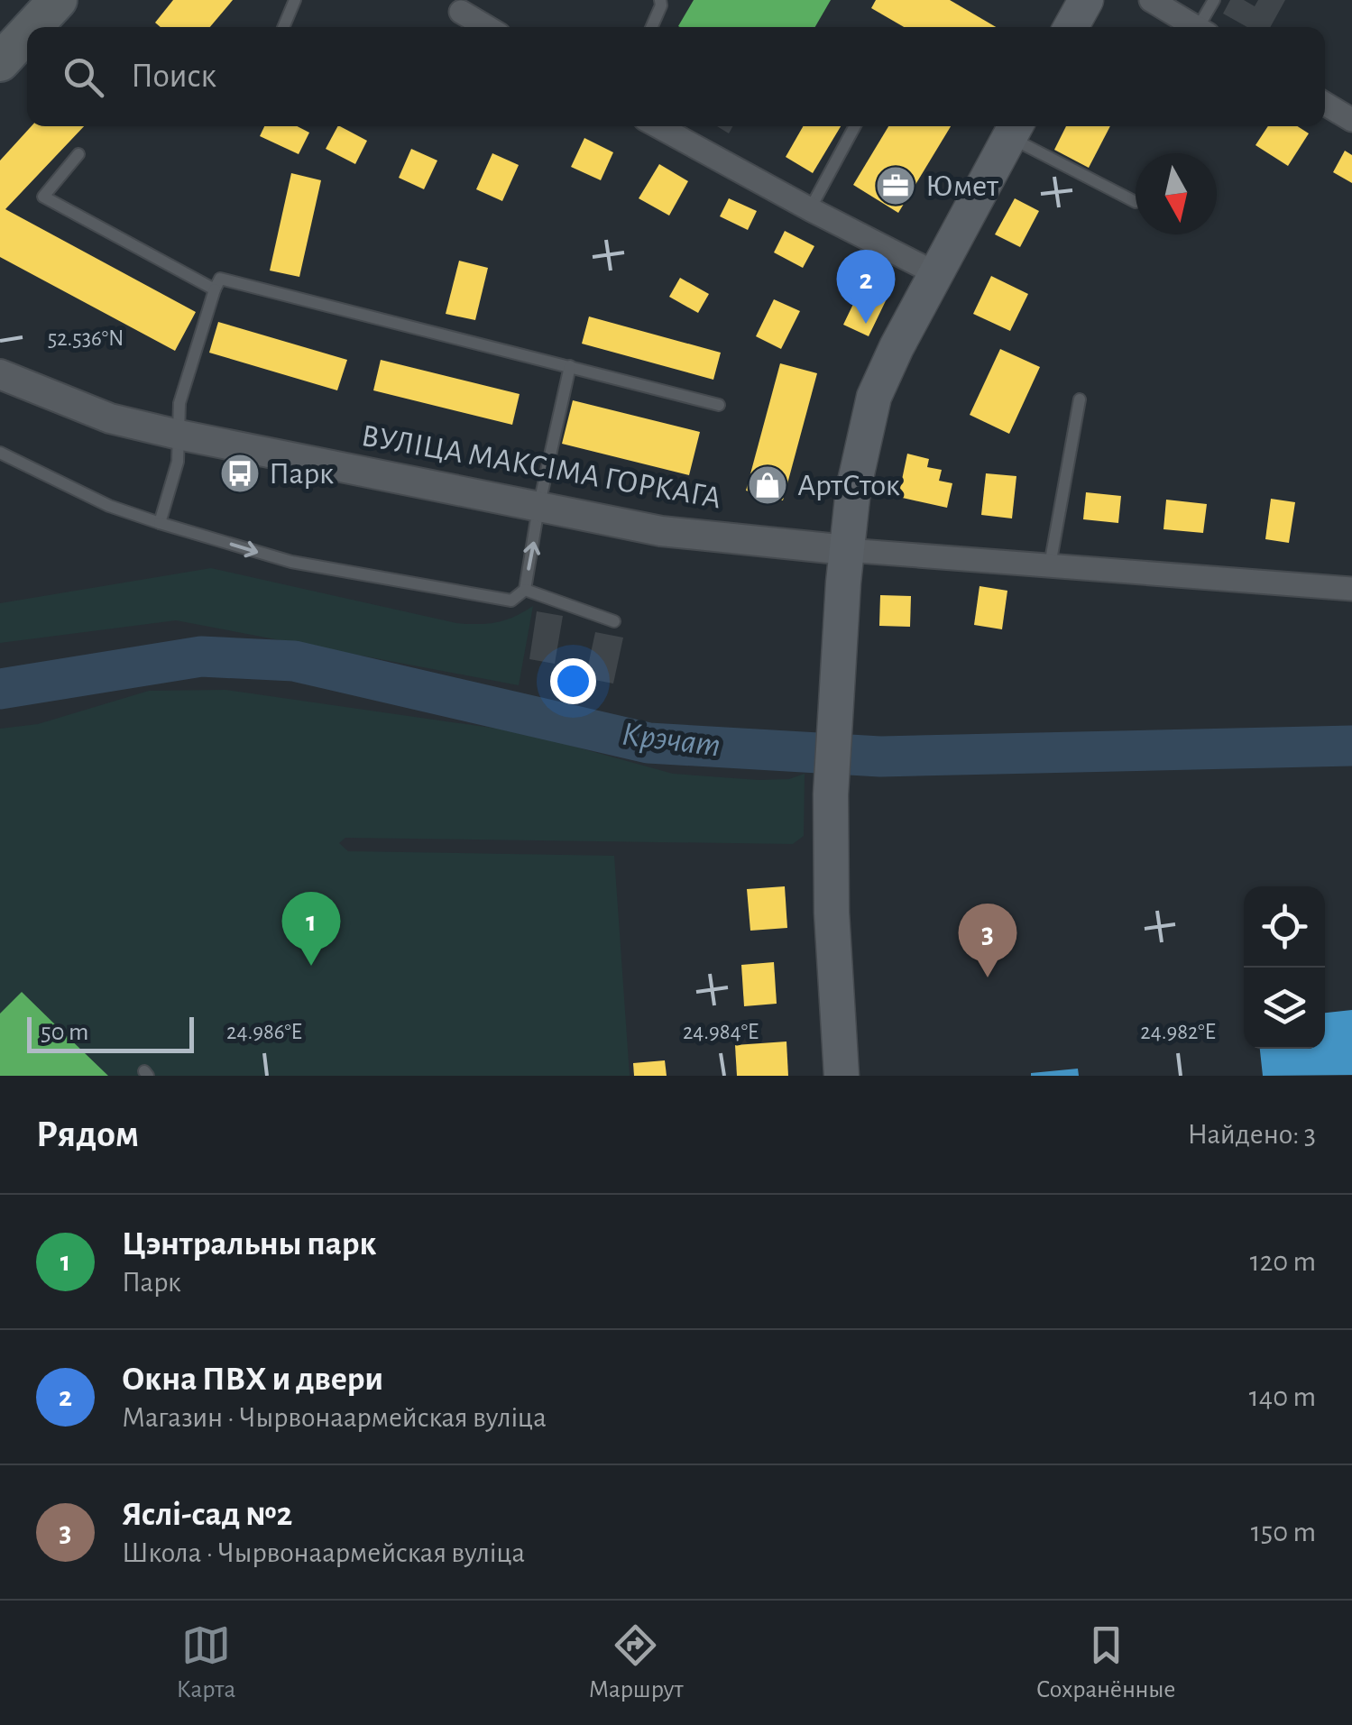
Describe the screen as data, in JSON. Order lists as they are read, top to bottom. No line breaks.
{"streets":{"street":["ВУЛІЦА МАКСІМА ГОРКАГА"]},"water":["Крэчат"],"places":{"office":["Юмет"],"bus stop":["Парк"],"shop":["АртСток"]},"scale_bar":"50 m","north":"bottom","page":{"search":"Поиск","pins":["2","1","3"],"scale":"50 m","heading":["Рядом","Найдено: 3"],"list":[{"mark":"1","name":"Цэнтральны парк","note":"Парк","value":"120 m"},{"mark":"2","name":"Окна ПВХ и двери","note":"Магазин · Чырвонаармейская вуліца","value":"140 m"},{"mark":"3","name":"Яслі-сад №2","note":"Школа · Чырвонаармейская вуліца","value":"150 m"}],"nav":["Карта","Маршрут","Сохранённые"]},"coordinates":["52.536°N","24.986°E","24.984°E","24.982°E"]}
